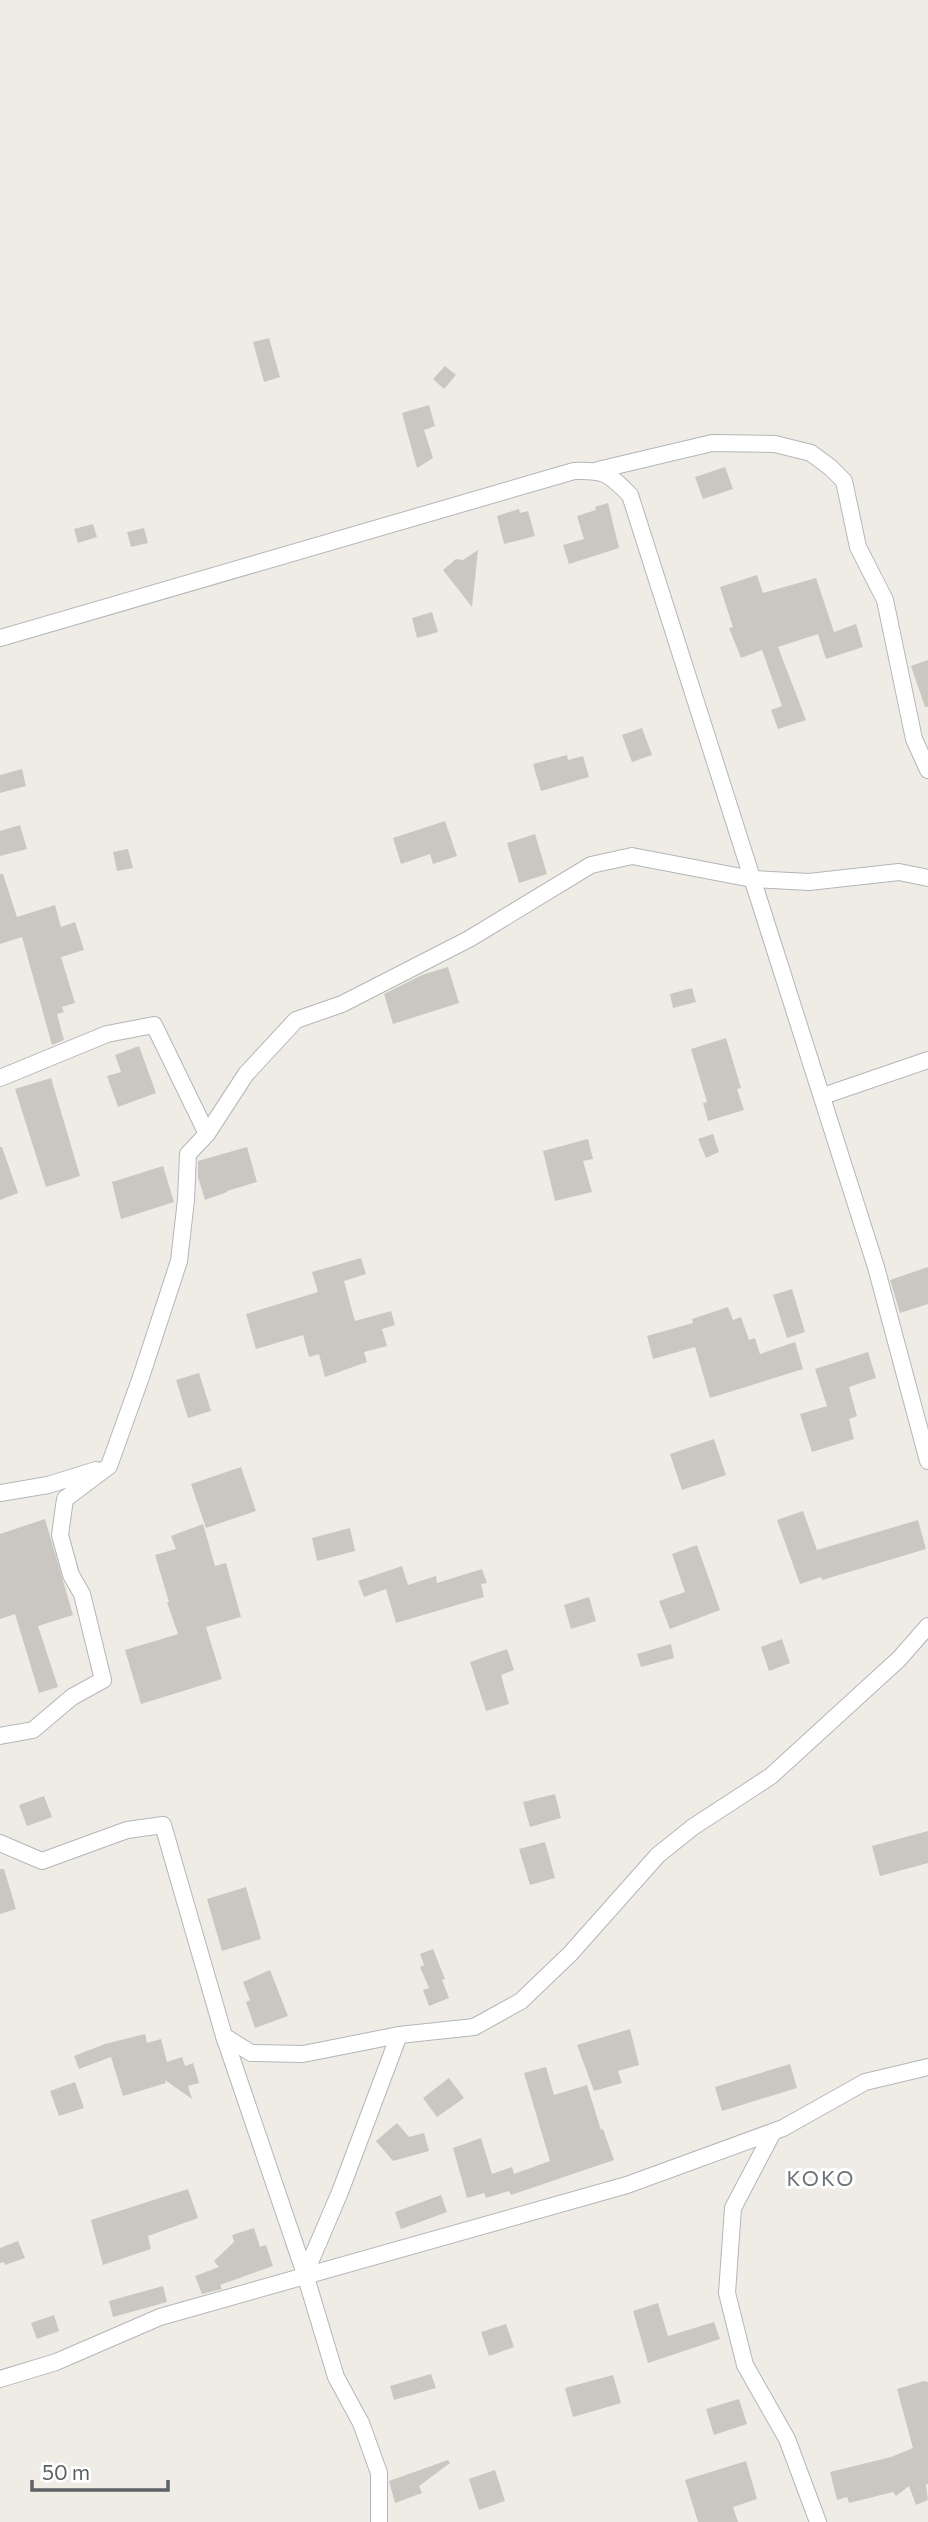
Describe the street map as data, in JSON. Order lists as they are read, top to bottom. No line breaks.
{"districts":["KOKO"],"scale_bar":"50 m"}
